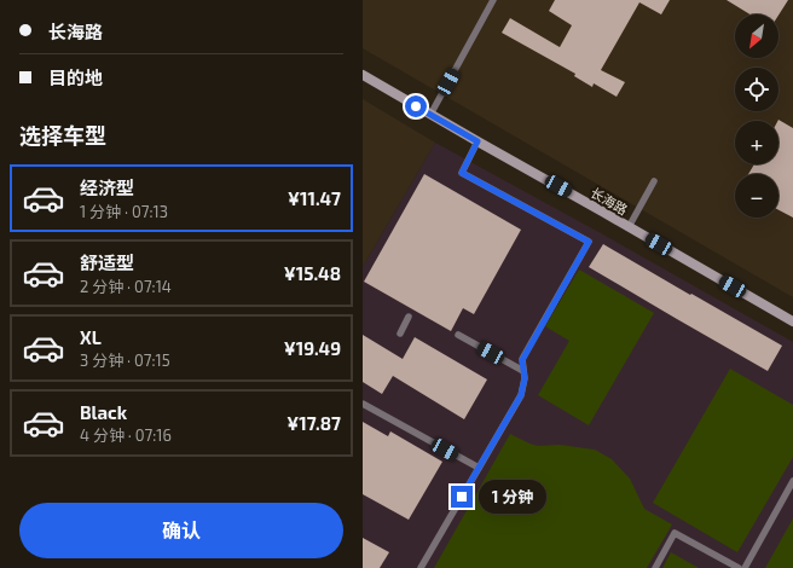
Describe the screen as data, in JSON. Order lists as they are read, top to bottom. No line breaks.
{"streets":{"street":["长海路"]},"north":"bottom left","page":{"banner":["长海路","目的地"],"map_buttons":["+","−"],"heading":"选择车型","list":[{"name":"经济型","note":"1 分钟 · 07:13","value":"¥11.47"},{"name":"舒适型","note":"2 分钟 · 07:14","value":"¥15.48"},{"name":"XL","note":"3 分钟 · 07:15","value":"¥19.49"},{"name":"Black","note":"4 分钟 · 07:16","value":"¥17.87"}],"bubble":"1 分钟","buttons":"确认"}}
